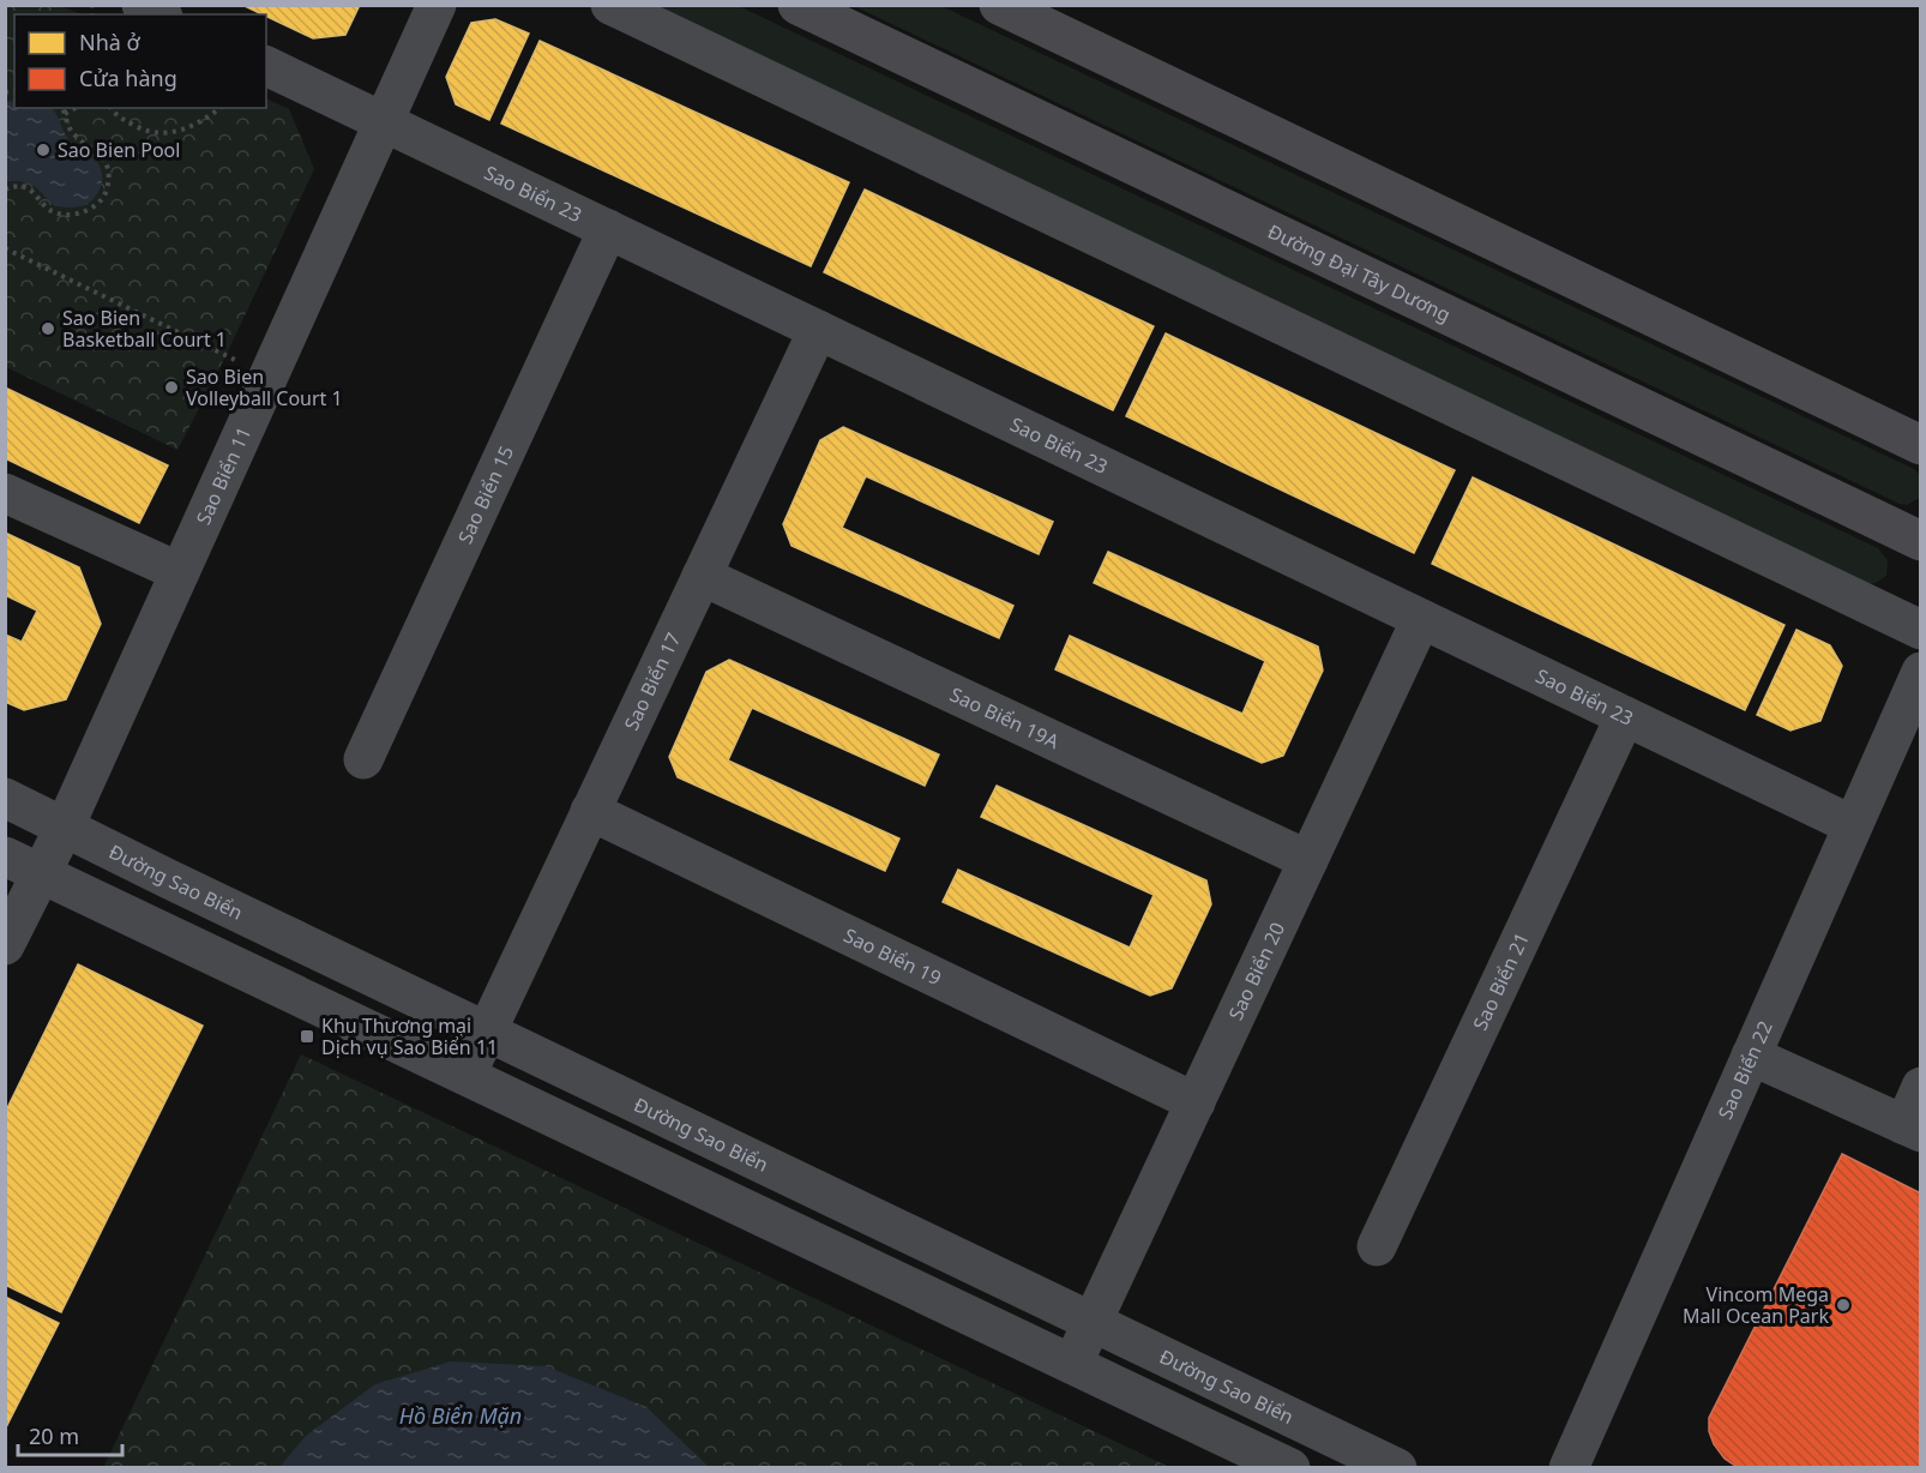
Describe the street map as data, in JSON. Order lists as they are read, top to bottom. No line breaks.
{"streets":{"main road":["Đường Đại Tây Dương"],"street":["Sao Biển 23","Sao Biển 11","Sao Biển 15","Sao Biển 17","Sao Biển 19A","Đường Sao Biển","Sao Biển 19","Sao Biển 20","Sao Biển 21","Sao Biển 22"]},"crossings":[["Sao Biển 23","Sao Biển 11"],["Sao Biển 23","Sao Biển 15"],["Sao Biển 23","Sao Biển 17"],["Sao Biển 23","Sao Biển 20"],["Sao Biển 23","Sao Biển 21"],["Sao Biển 23","Sao Biển 22"],["Sao Biển 11","Đường Sao Biển"],["Sao Biển 17","Sao Biển 19A"],["Sao Biển 17","Đường Sao Biển"],["Sao Biển 17","Sao Biển 19"],["Sao Biển 19A","Sao Biển 20"],["Đường Sao Biển","Sao Biển 20"],["Sao Biển 19","Sao Biển 20"]],"water":["Hồ Biển Mặn"],"places":{"other":["Sao Bien Pool","Sao Bien Basketball Court 1","Sao Bien Volleyball Court 1","Vincom Mega Mall Ocean Park"],"transit":["Khu Thương mại Dịch vụ Sao Biển 11"]},"legend":["Nhà ở","Cửa hàng"],"scale_bar":"20 m"}
